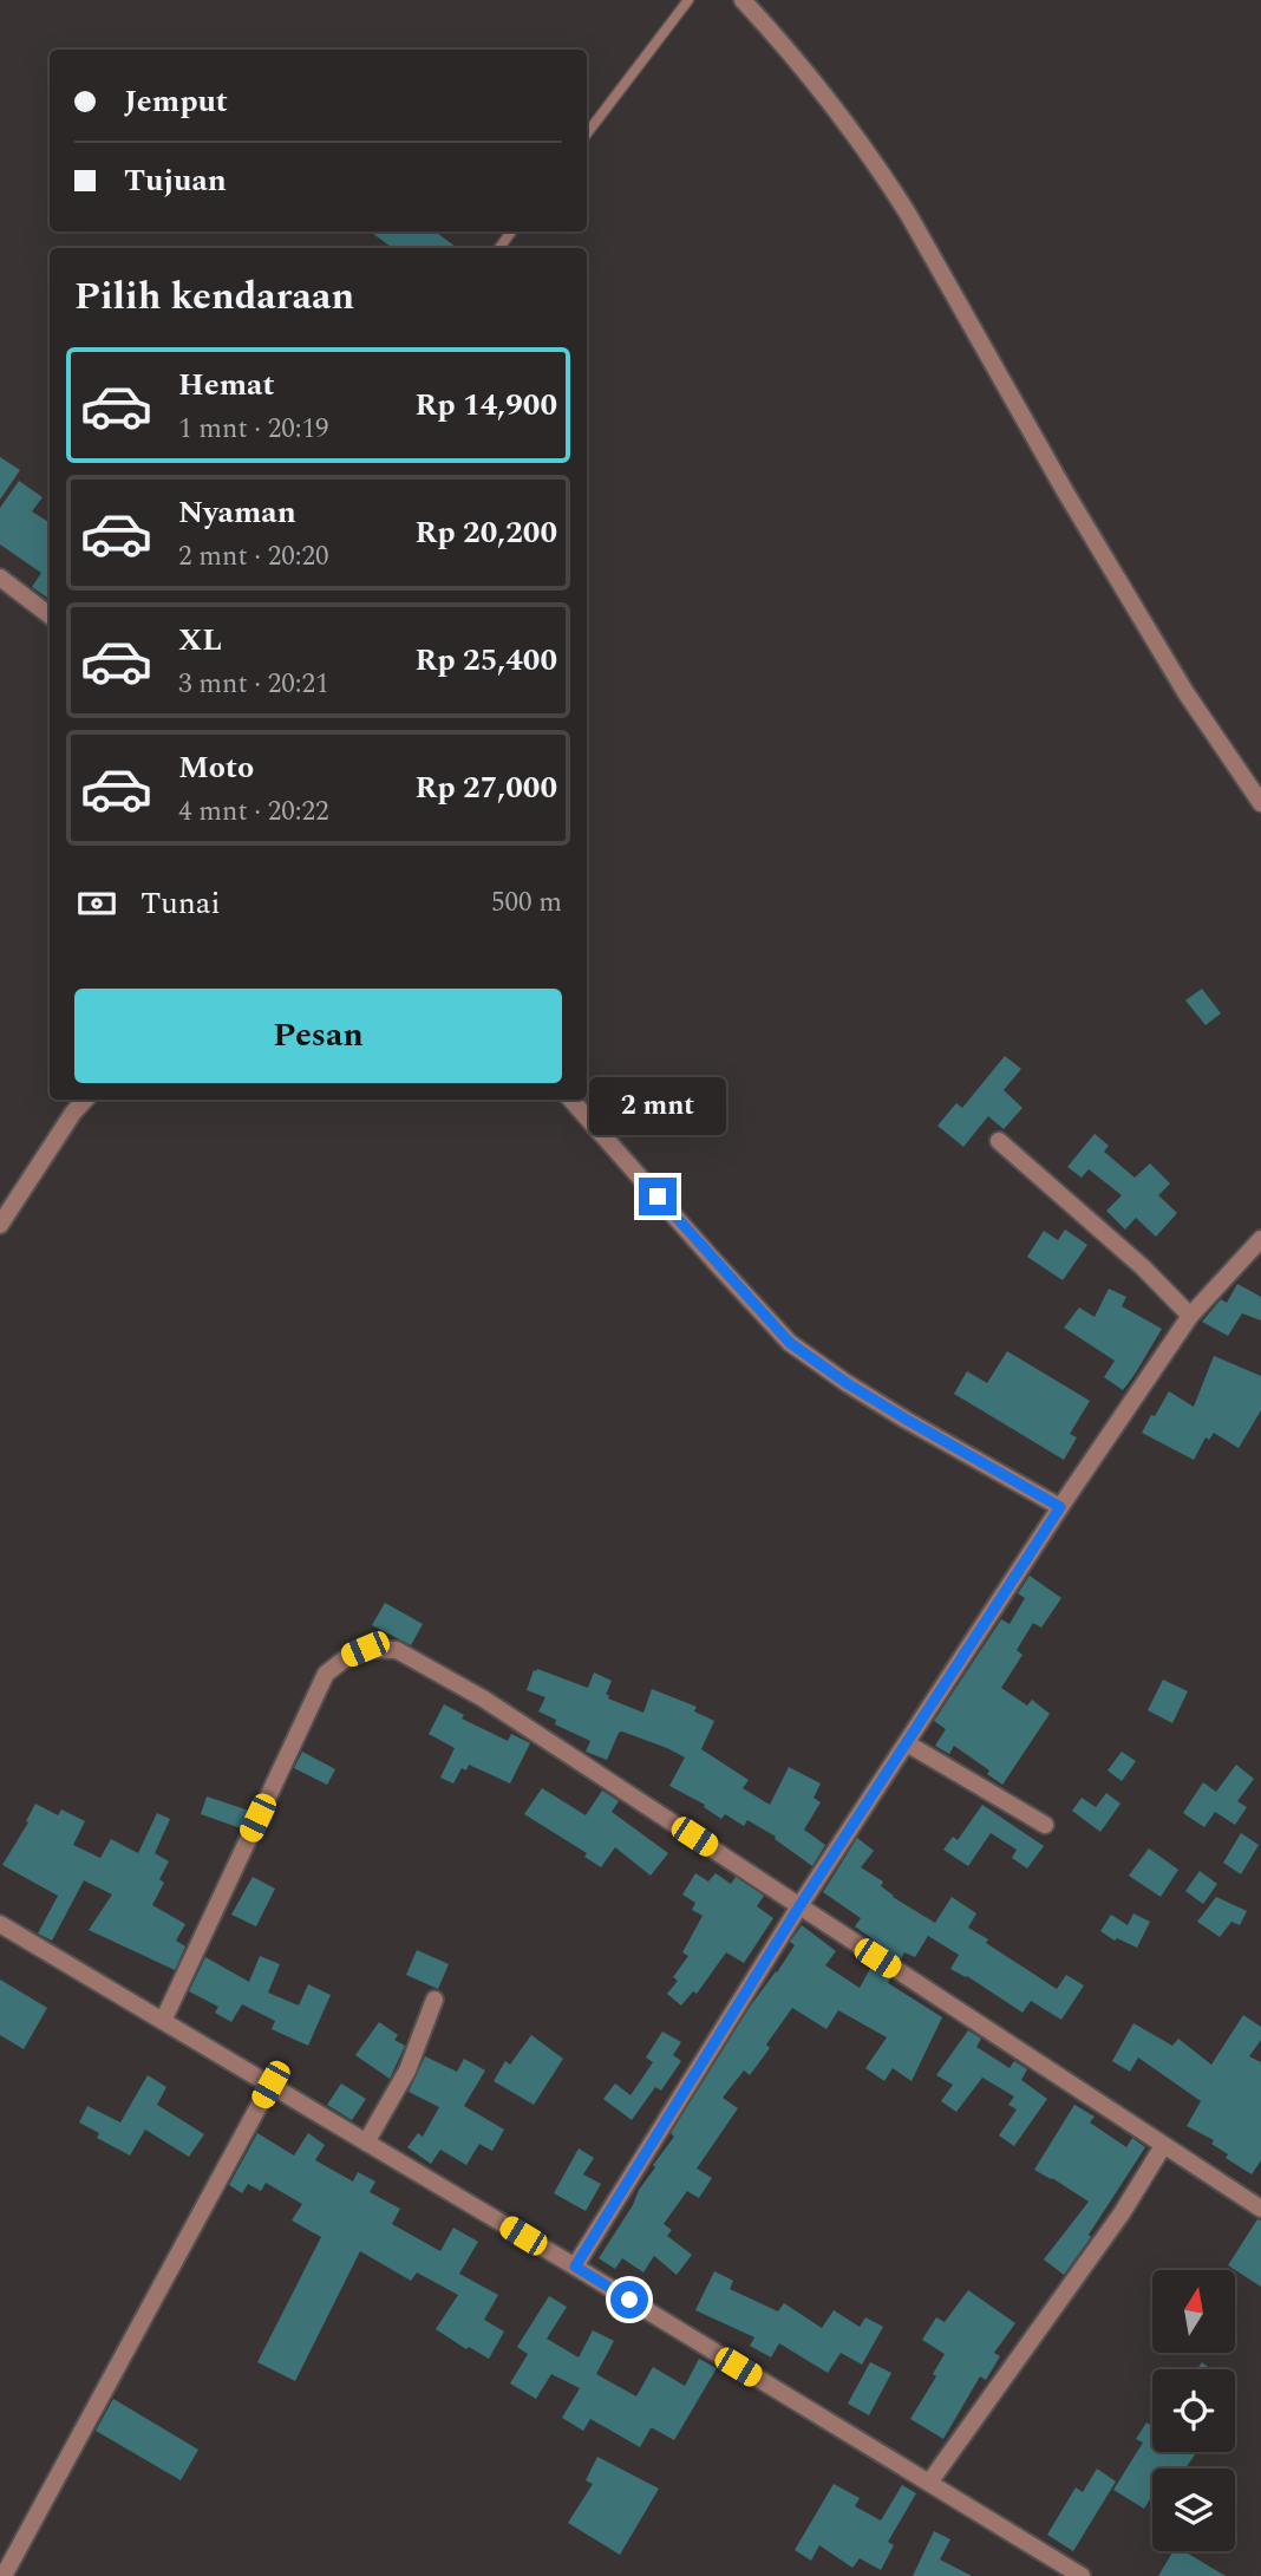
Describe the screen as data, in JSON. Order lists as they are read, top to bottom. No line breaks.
{"north":"top","page":{"banner":["Jemput","Tujuan"],"heading":"Pilih kendaraan","list":[{"name":"Hemat","note":"1 mnt · 20:19","value":"Rp 14,900"},{"name":"Nyaman","note":"2 mnt · 20:20","value":"Rp 20,200"},{"name":"XL","note":"3 mnt · 20:21","value":"Rp 25,400"},{"name":"Moto","note":"4 mnt · 20:22","value":"Rp 27,000"}],"pay":["Tunai","500 m"],"buttons":"Pesan","bubble":"2 mnt"}}
